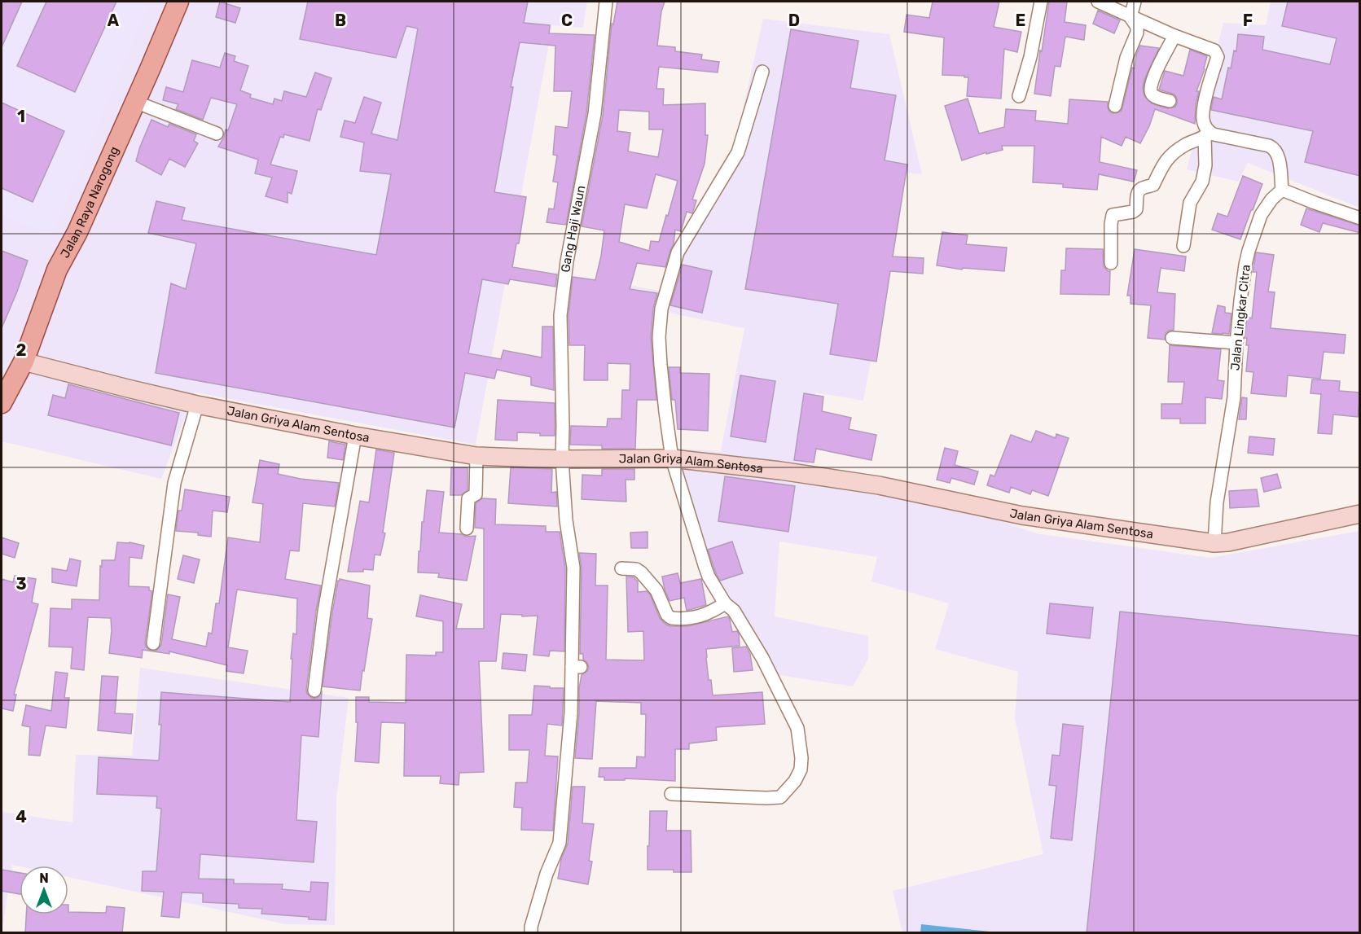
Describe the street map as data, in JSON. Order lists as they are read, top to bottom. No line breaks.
{"streets":{"main road":["Jalan Raya Narogong"],"street":["Gang Haji Waun","Jalan Lingkar Citra","Jalan Griya Alam Sentosa"]},"crossings":[["Jalan Raya Narogong","Jalan Griya Alam Sentosa"],["Gang Haji Waun","Jalan Griya Alam Sentosa"],["Jalan Lingkar Citra","Jalan Griya Alam Sentosa"]],"north":"top","grid":{"columns":["A","B","C","D","E","F"],"rows":["1","2","3","4"]}}
